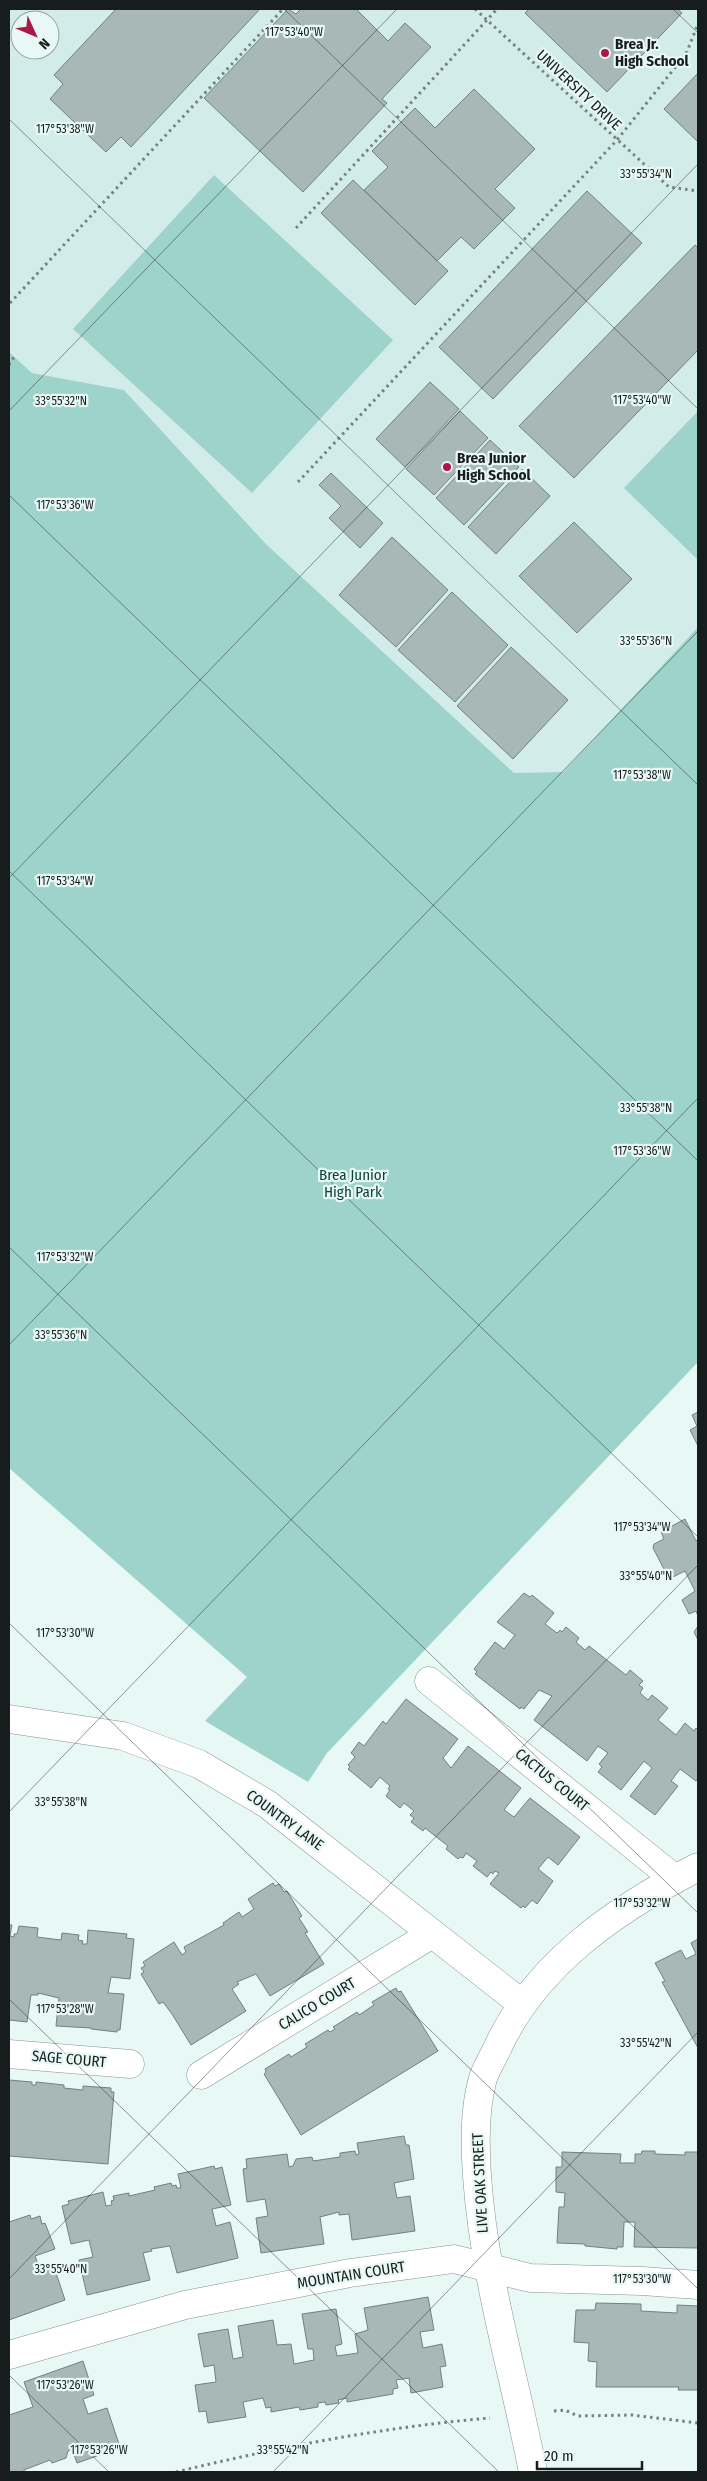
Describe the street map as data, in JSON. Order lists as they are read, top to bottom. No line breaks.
{"streets":{"street":["CACTUS COURT","COUNTRY LANE","CALICO COURT","SAGE COURT","LIVE OAK STREET","MOUNTAIN COURT"],"path":["UNIVERSITY DRIVE"]},"crossings":[["CACTUS COURT","LIVE OAK STREET"],["COUNTRY LANE","CALICO COURT"],["COUNTRY LANE","LIVE OAK STREET"],["LIVE OAK STREET","MOUNTAIN COURT"]],"parks":["Brea Junior High Park"],"places":["Brea Jr. High School","Brea Junior High School"],"scale_bar":"20 m","north":"bottom right","coordinates":["117°53'40\"W","117°53'38\"W","33°55'34\"N","33°55'32\"N","117°53'36\"W","33°55'36\"N","117°53'34\"W","33°55'38\"N","117°53'32\"W","33°55'40\"N","117°53'30\"W","117°53'28\"W","33°55'42\"N","117°53'26\"W"]}
